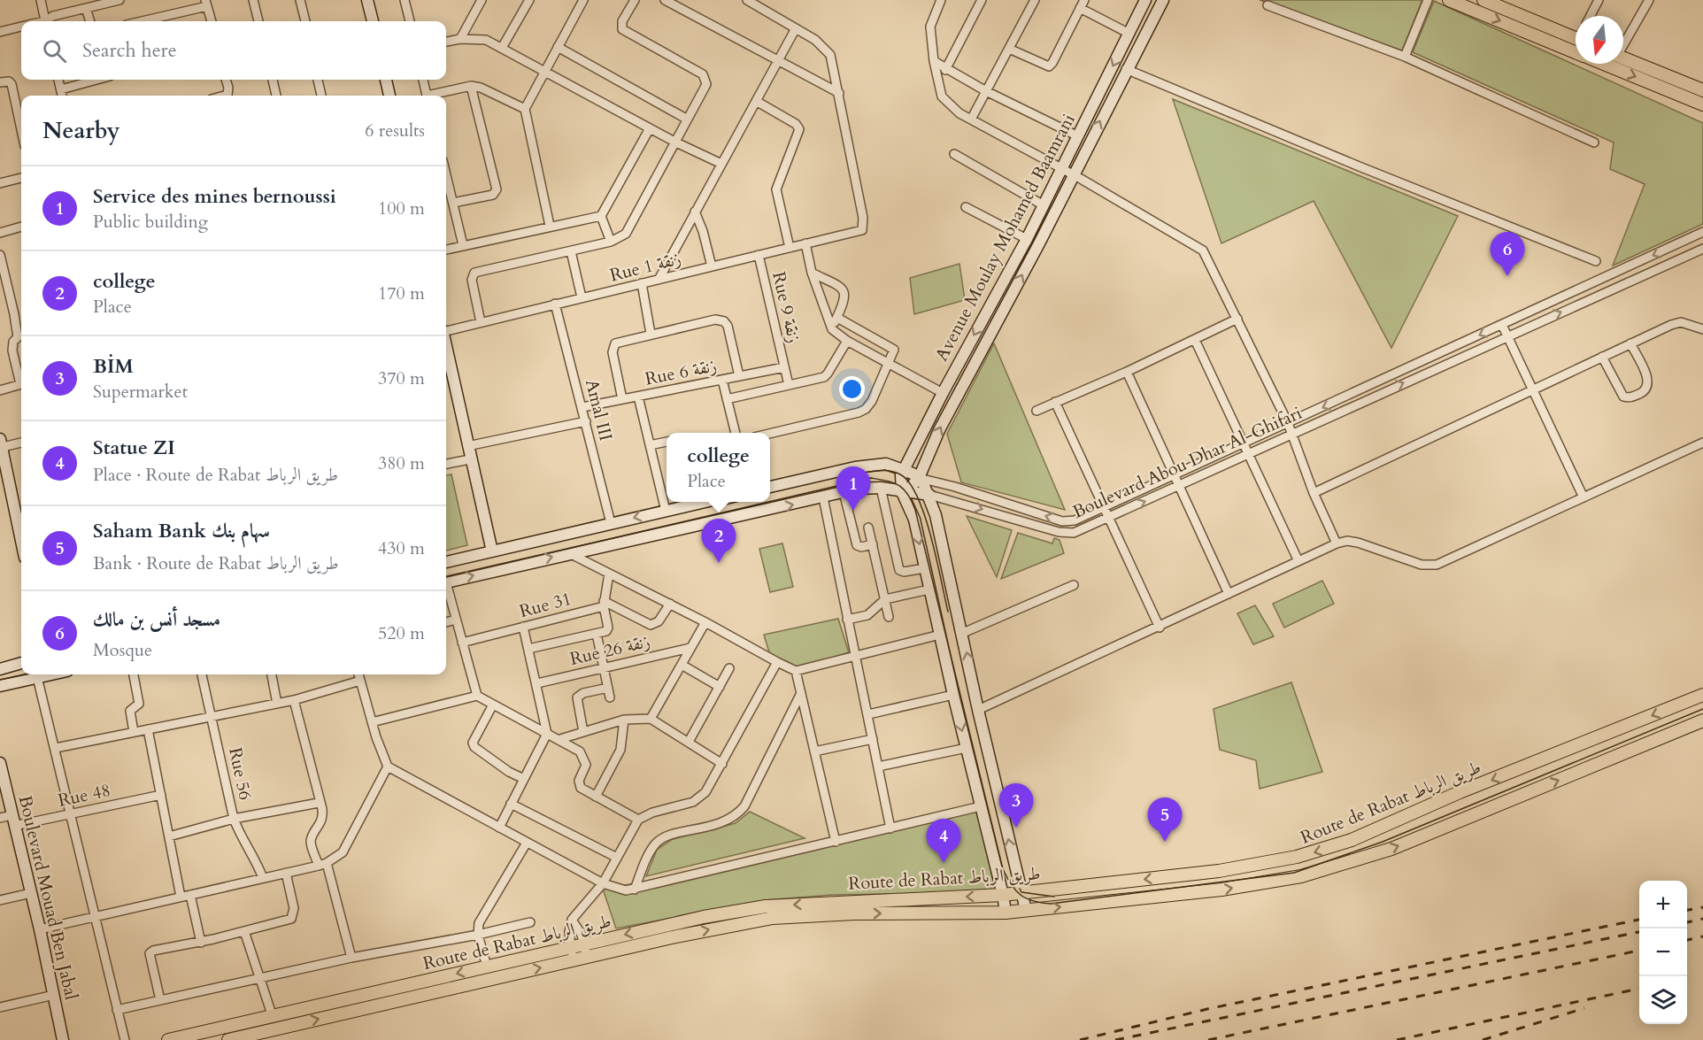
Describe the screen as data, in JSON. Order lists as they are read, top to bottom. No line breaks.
{"streets":{"main road":["Route de Rabat طريق الرباط"],"street":["Avenue Moulay Mohamed Baamrani","Rue 1 زنقة","Rue 9 زنقة","Rue 6 زنقة","Amal III","Boulevard Abou Dhar Al-Ghifari","Rue 31","Rue 26 زنقة","Rue 56","Rue 48","Boulevard Mouad Ben Jabal"]},"crossings":[["Avenue Moulay Mohamed Baamrani","Boulevard Abou Dhar Al-Ghifari"],["Avenue Moulay Mohamed Baamrani","Route de Rabat طريق الرباط"],["Rue 1 زنقة","Rue 9 زنقة"],["Rue 1 زنقة","Amal III"],["Rue 9 زنقة","Rue 6 زنقة"],["Rue 6 زنقة","Amal III"],["Rue 48","Boulevard Mouad Ben Jabal"]],"north":"bottom","page":{"search":"Search here","heading":["Nearby","6 results"],"list":[{"mark":"1","name":"Service des mines bernoussi","note":"Public building","value":"100 m"},{"mark":"2","name":"college","note":"Place","value":"170 m"},{"mark":"3","name":"BİM","note":"Supermarket","value":"370 m"},{"mark":"4","name":"Statue ZI","note":"Place · Route de Rabat طريق الرباط","value":"380 m"},{"mark":"5","name":"Saham Bank سهام بنك","note":"Bank · Route de Rabat طريق الرباط","value":"430 m"},{"mark":"6","name":"مسجد أنس بن مالك","note":"Mosque","value":"520 m"}],"pins":["6","1","2","3","5","4"],"popup":["college","Place"],"map_buttons":["+","−"]}}
